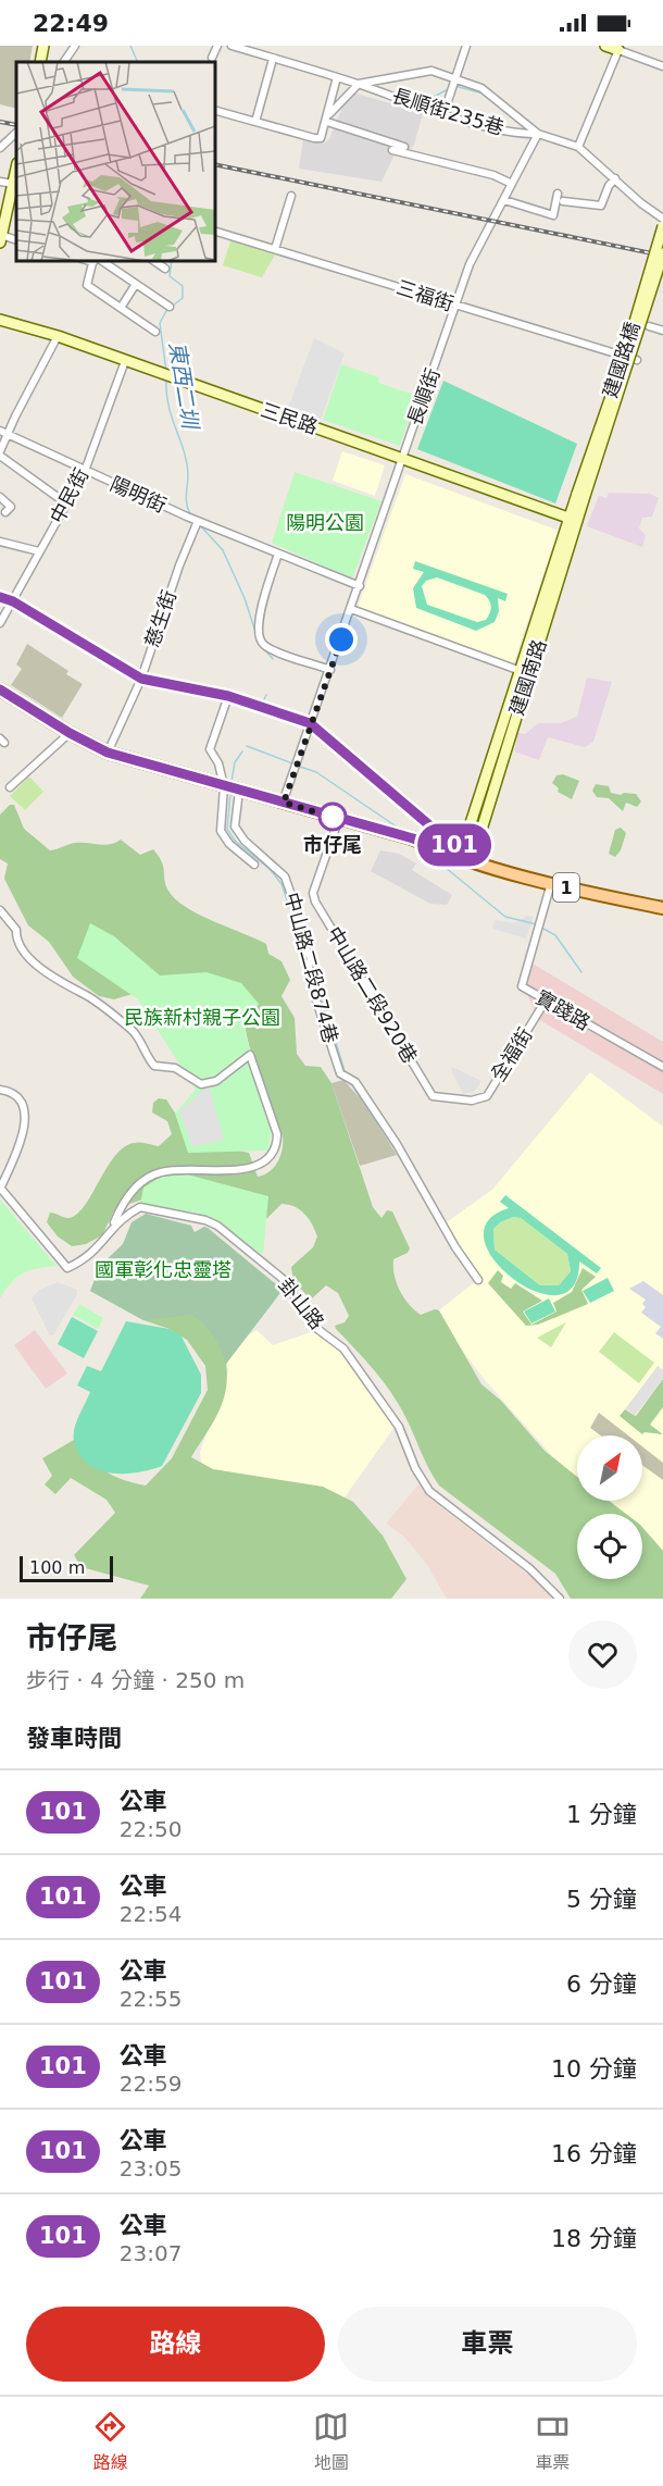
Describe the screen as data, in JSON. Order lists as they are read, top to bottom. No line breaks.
{"streets":{"main road":["1"],"street":["長順街235巷","三福街","建國路橋","長順街","三民路","陽明街","中民街","慈生街","建國南路","中山路二段874巷","中山路二段920巷","實踐路","全福街","卦山路"]},"crossings":[["長順街235巷","長順街"],["三福街","長順街"],["建國路橋","建國南路"],["長順街","三民路"],["長順街","陽明街"],["長順街","1"],["三民路","中民街"],["三民路","建國南路"],["陽明街","中民街"],["陽明街","慈生街"],["慈生街","1"],["建國南路","1"],["1","中山路二段920巷"],["1","實踐路"],["中山路二段920巷","全福街"],["實踐路","全福街"]],"water":["東西二圳"],"parks":["陽明公園","民族新村親子公園","國軍彰化忠靈塔"],"places":["市仔尾"],"lines":["bus line 101"],"scale_bar":"100 m","north":"top right","page":{"status":"22:49","on_map":"101","scale":"100 m","heading":[["市仔尾","步行 · 4 分鐘 · 250 m"],"發車時間"],"list":[{"mark":"101","name":"公車","note":"22:50","value":"1 分鐘"},{"mark":"101","name":"公車","note":"22:54","value":"5 分鐘"},{"mark":"101","name":"公車","note":"22:55","value":"6 分鐘"},{"mark":"101","name":"公車","note":"22:59","value":"10 分鐘"},{"mark":"101","name":"公車","note":"23:05","value":"16 分鐘"},{"mark":"101","name":"公車","note":"23:07","value":"18 分鐘"}],"buttons":["路線","車票"],"tabs":["路線","地圖","車票"]}}
